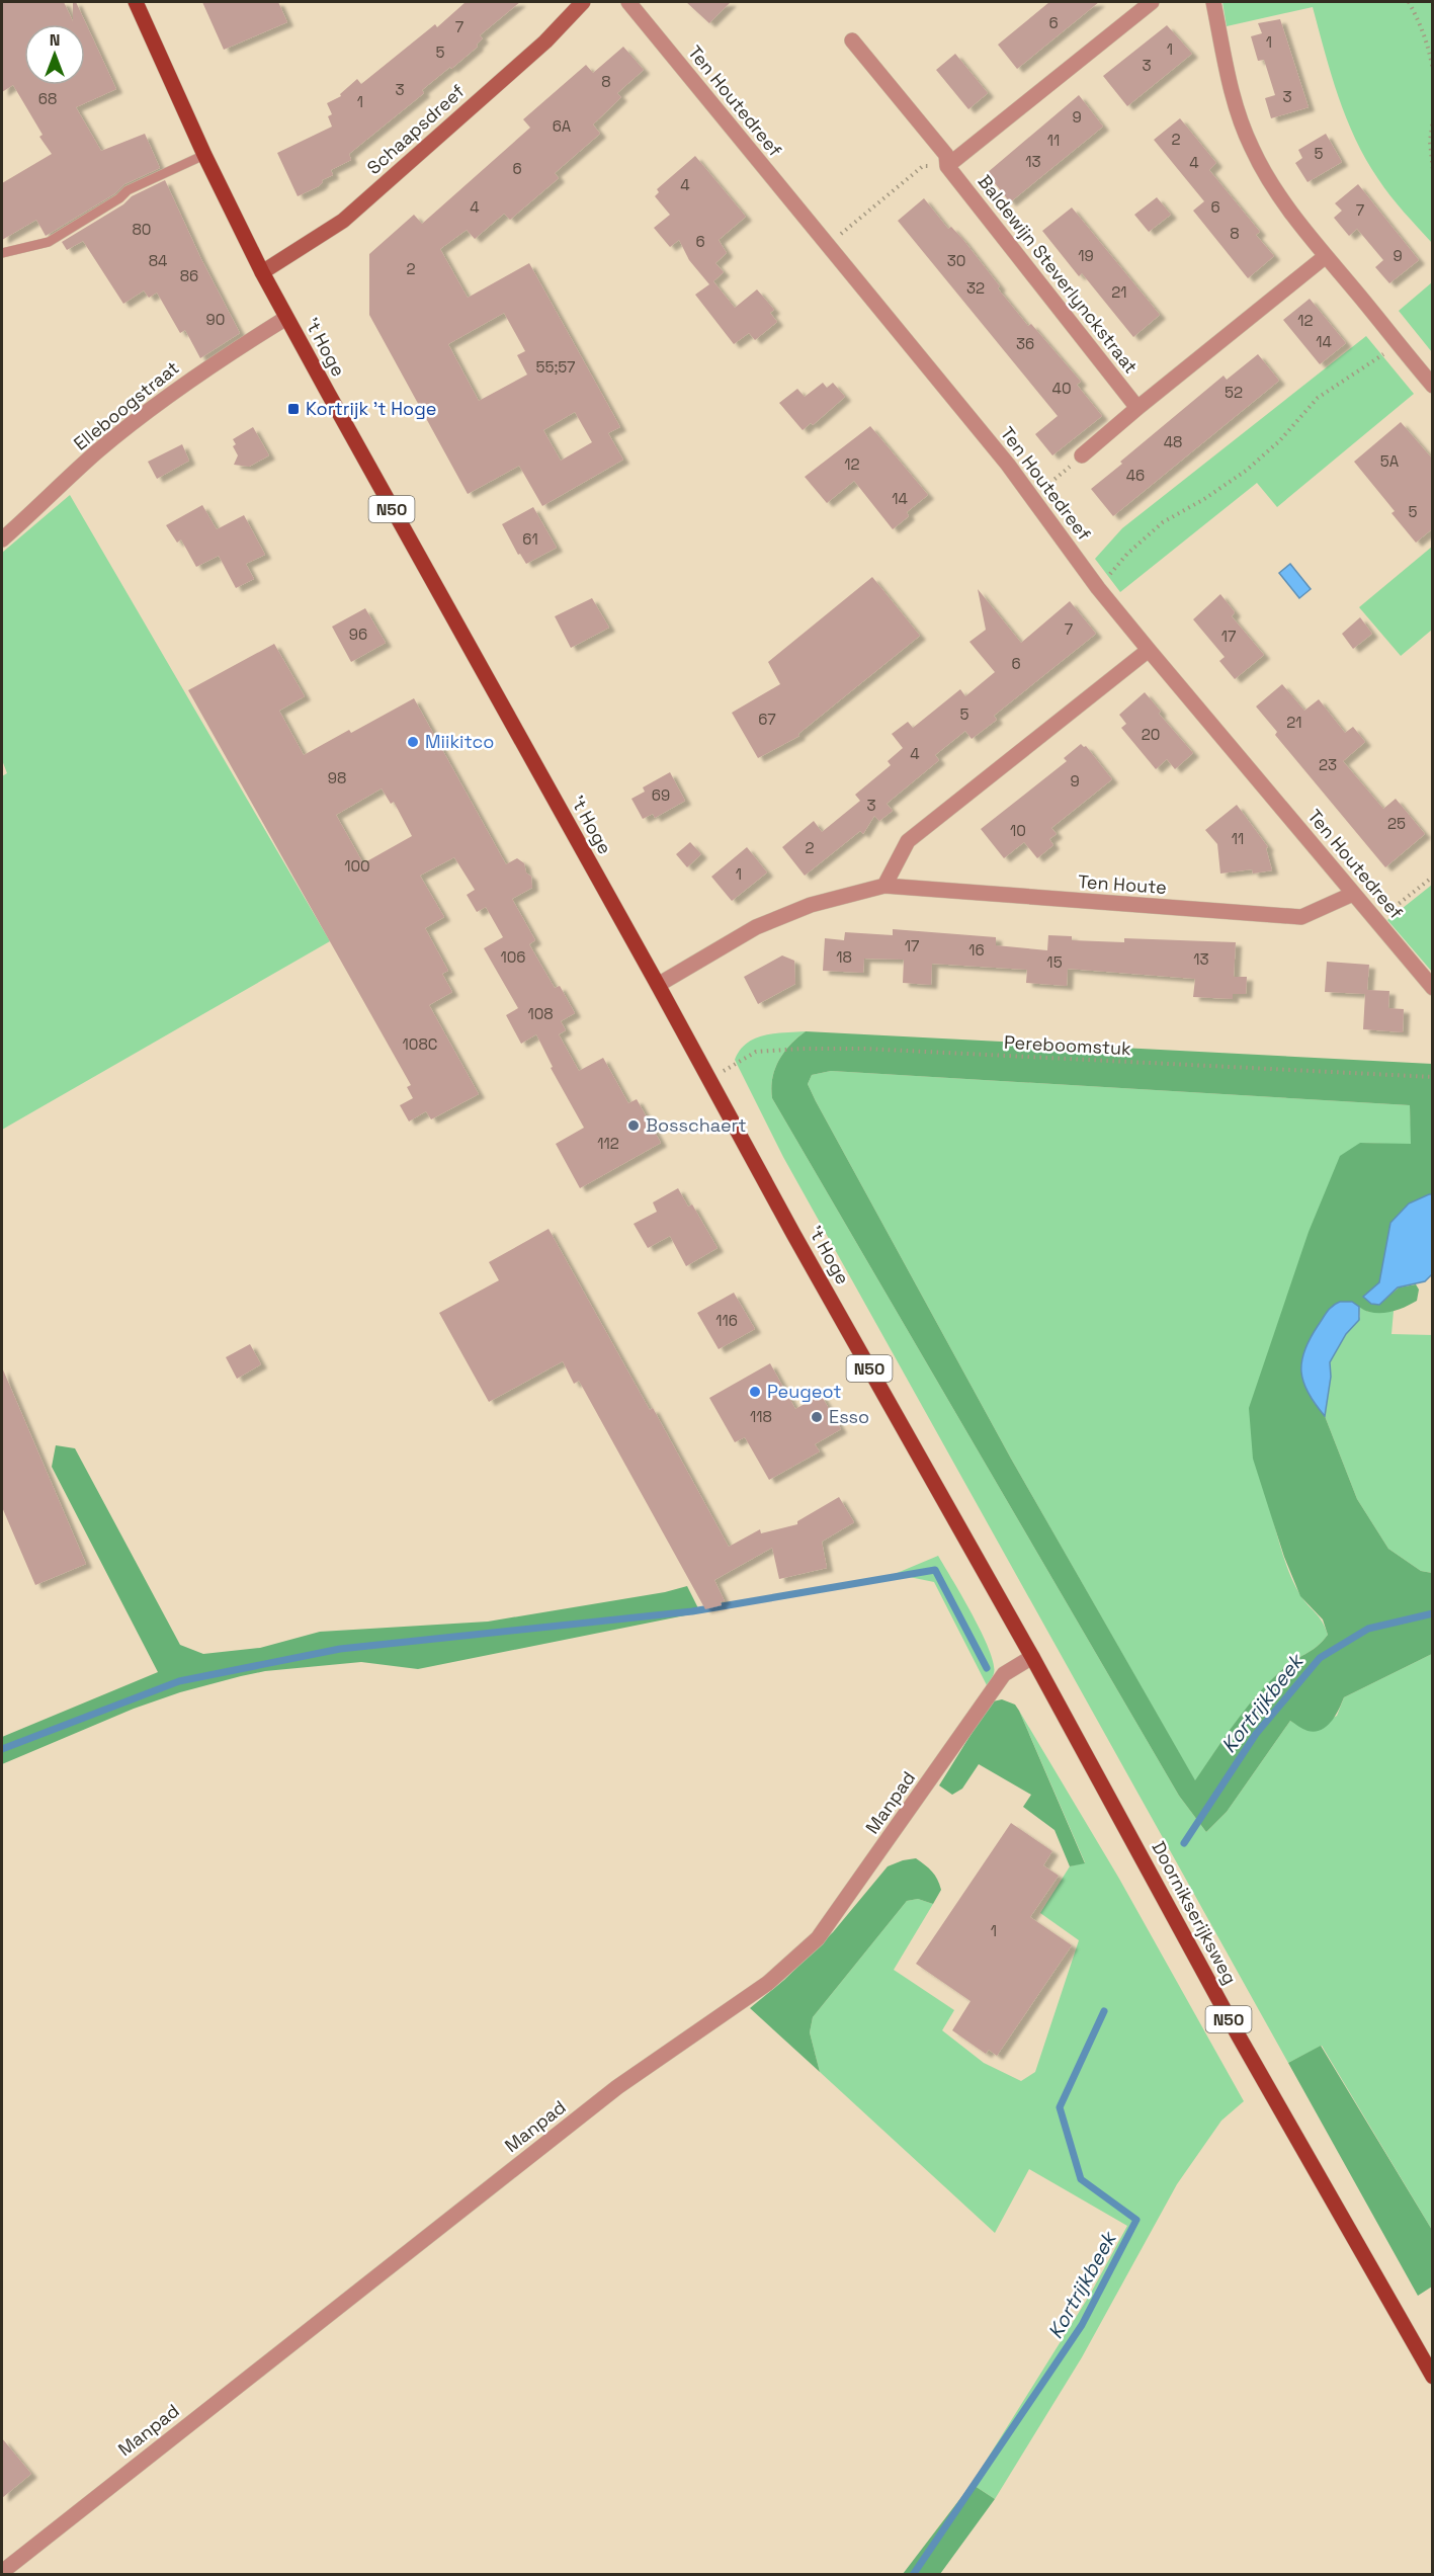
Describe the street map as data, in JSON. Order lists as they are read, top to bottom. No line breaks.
{"streets":{"main road":["'t Hoge","N50","Doornikserijksweg"],"street":["Ten Houtedreef","Schaapsdreef","Baldewijn Steverlynckstraat","Elleboogstraat","Ten Houte","Manpad"],"path":["Pereboomstuk"]},"crossings":[["Ten Houtedreef","Ten Houte"],["Schaapsdreef","'t Hoge"],["'t Hoge","Elleboogstraat"],["'t Hoge","Ten Houte"],["'t Hoge","Pereboomstuk"],["'t Hoge","Manpad"],["'t Hoge","Doornikserijksweg"],["Manpad","Doornikserijksweg"]],"water":["Kortrijkbeek"],"places":{"transit":["Kortrijk 't Hoge"],"other":["Miikitco","Bosschaert","Peugeot","Esso"]},"house_numbers":["6","7","1","1","5","3","8","3","3","68","1","9","6A","2","11","5","13","4","6","4","4","6","7","80","8","6","19","9","84","30","2","86","32","21","90","12","14","36","55;57","40","52","48","5A","12","46","14","5","61","7","96","17","6","5","67","21","20","4","23","98","9","69","3","25","10","11","2","100","1","17","16","106","18","13","15","108","108C","112","116","118","1"],"north":"top"}
